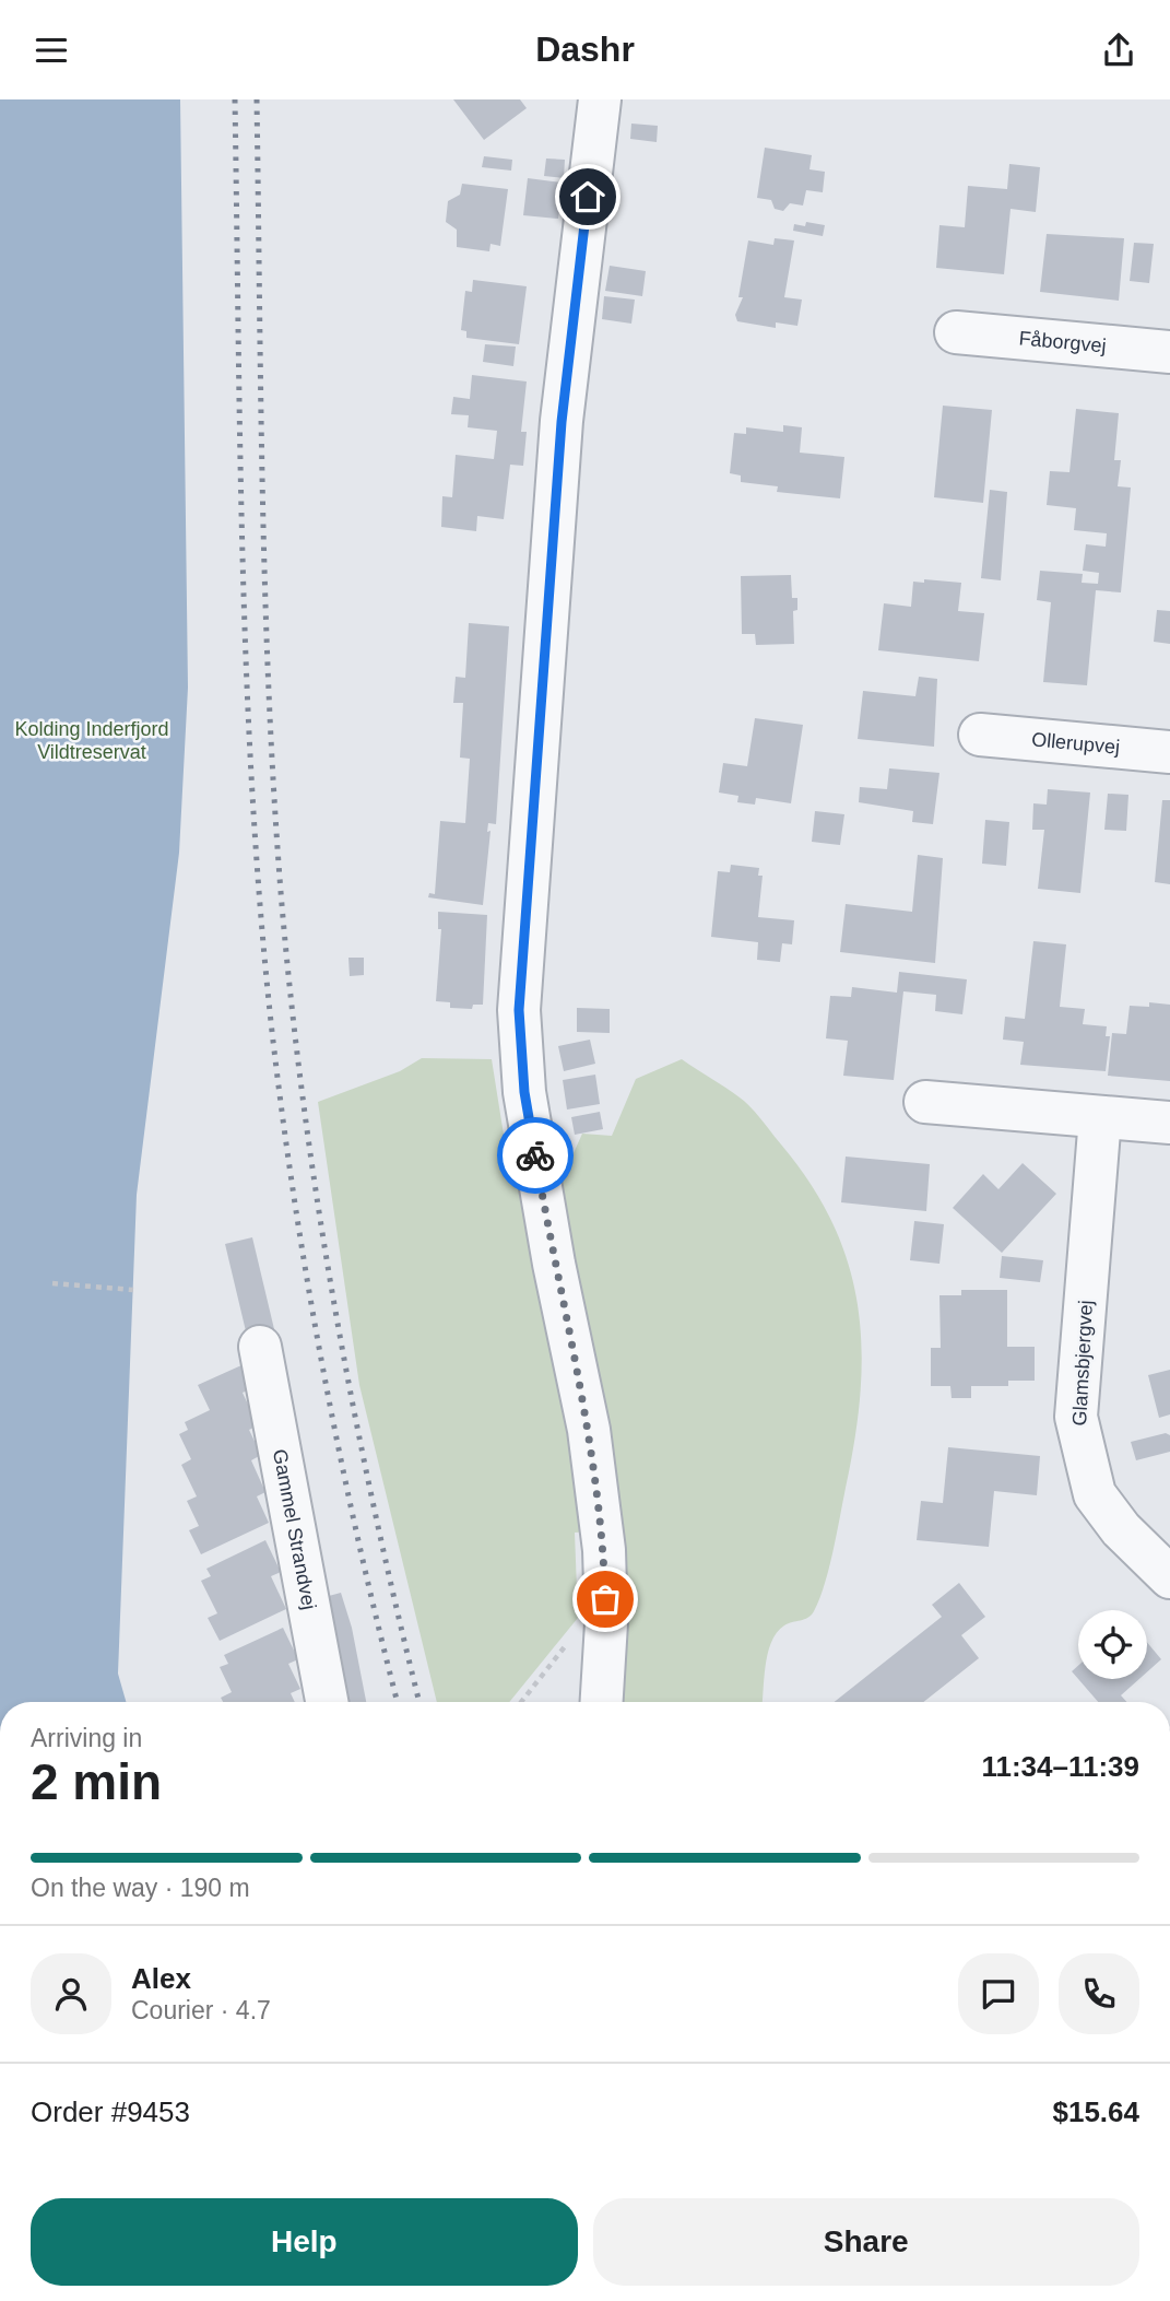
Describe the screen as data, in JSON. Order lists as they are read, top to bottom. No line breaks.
{"streets":{"street":["Fåborgvej","Ollerupvej","Glamsbjergvej","Gammel Strandvej"]},"parks":["Kolding Inderfjord Vildtreservat"],"page":{"header":"Dashr","heading":["2 min","Arriving in","11:34–11:39"],"panel":["Alex","Courier · 4.7","Order #9453","$15.64"],"bar":"On the way · 190 m","buttons":["Help","Share"]}}
